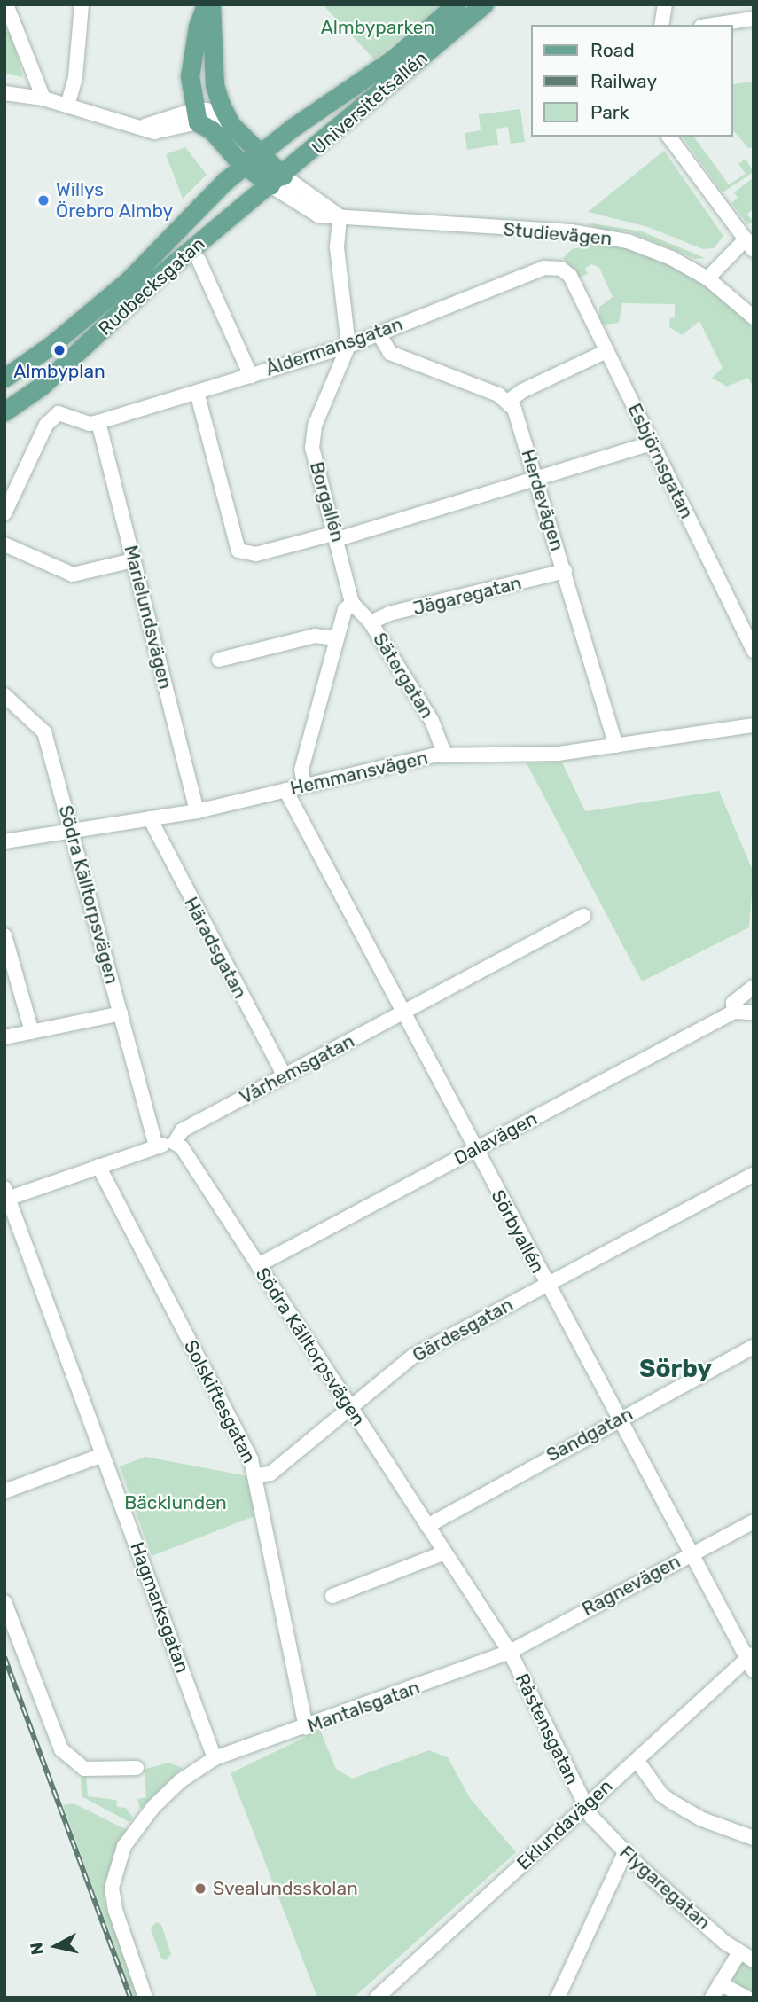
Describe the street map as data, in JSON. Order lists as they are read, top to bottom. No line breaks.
{"streets":{"main road":["Universitetsallén","Rudbecksgatan"],"street":["Studievägen","Åldermansgatan","Esbjörnsgatan","Herdevägen","Borgallén","Jägaregatan","Marielundsvägen","Sätergatan","Hemmansvägen","Södra Källtorpsvägen","Häradsgatan","Vårhemsgatan","Dalavägen","Sörbyallén","Gärdesgatan","Solskiftesgatan","Sandgatan","Ragnevägen","Hagmarksgatan","Mantalsgatan","Råstensgatan","Eklundavägen","Flygaregatan"]},"crossings":[["Universitetsallén","Studievägen"],["Universitetsallén","Rudbecksgatan"],["Studievägen","Rudbecksgatan"],["Studievägen","Borgallén"],["Åldermansgatan","Esbjörnsgatan"],["Åldermansgatan","Borgallén"],["Åldermansgatan","Marielundsvägen"],["Herdevägen","Jägaregatan"],["Herdevägen","Hemmansvägen"],["Borgallén","Sätergatan"],["Jägaregatan","Sätergatan"],["Marielundsvägen","Hemmansvägen"],["Sätergatan","Hemmansvägen"],["Hemmansvägen","Södra Källtorpsvägen"],["Hemmansvägen","Häradsgatan"],["Hemmansvägen","Sörbyallén"],["Södra Källtorpsvägen","Vårhemsgatan"],["Södra Källtorpsvägen","Dalavägen"],["Södra Källtorpsvägen","Gärdesgatan"],["Södra Källtorpsvägen","Sandgatan"],["Södra Källtorpsvägen","Ragnevägen"],["Södra Källtorpsvägen","Mantalsgatan"],["Södra Källtorpsvägen","Råstensgatan"],["Häradsgatan","Vårhemsgatan"],["Vårhemsgatan","Sörbyallén"],["Dalavägen","Sörbyallén"],["Sörbyallén","Gärdesgatan"],["Sörbyallén","Sandgatan"],["Sörbyallén","Ragnevägen"],["Sörbyallén","Eklundavägen"],["Gärdesgatan","Solskiftesgatan"],["Solskiftesgatan","Mantalsgatan"],["Ragnevägen","Mantalsgatan"],["Ragnevägen","Råstensgatan"],["Hagmarksgatan","Mantalsgatan"],["Mantalsgatan","Råstensgatan"],["Råstensgatan","Eklundavägen"],["Råstensgatan","Flygaregatan"],["Eklundavägen","Flygaregatan"]],"districts":["Sörby"],"parks":["Almbyparken","Bäcklunden"],"places":["Willys Örebro Almby","Almbyplan","Svealundsskolan"],"legend":["Road","Railway","Park"],"north":"left"}
